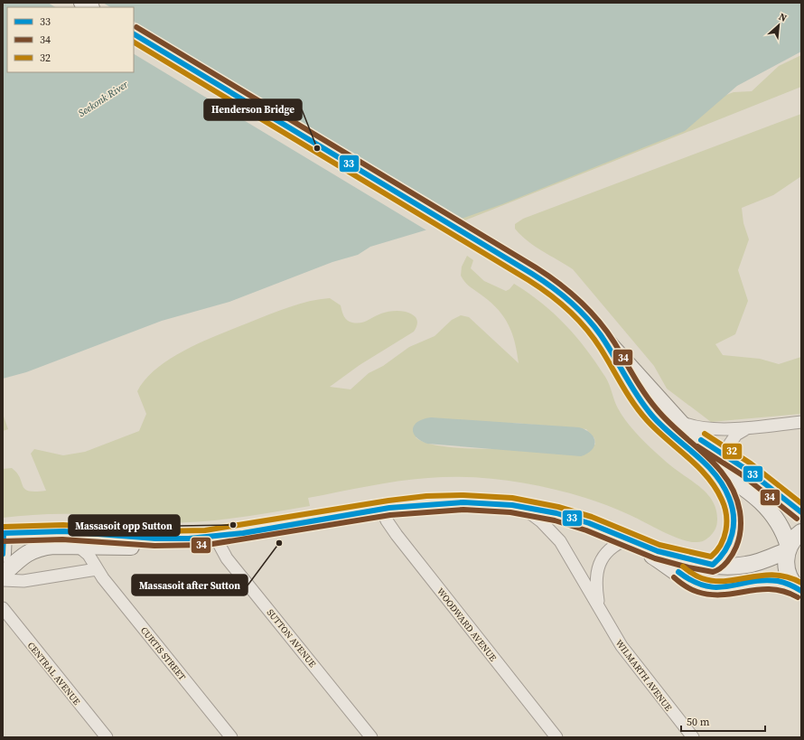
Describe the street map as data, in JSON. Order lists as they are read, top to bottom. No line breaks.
{"streets":{"street":["WOODWARD AVENUE","SUTTON AVENUE","CURTIS STREET","CENTRAL AVENUE","WILMARTH AVENUE"]},"water":["Seekonk River"],"places":["Henderson Bridge","Massasoit opp Sutton","Massasoit after Sutton"],"lines":["transit line 34","transit line 33","transit line 32"],"legend":["33","34","32"],"scale_bar":"50 m","north":"top right"}
